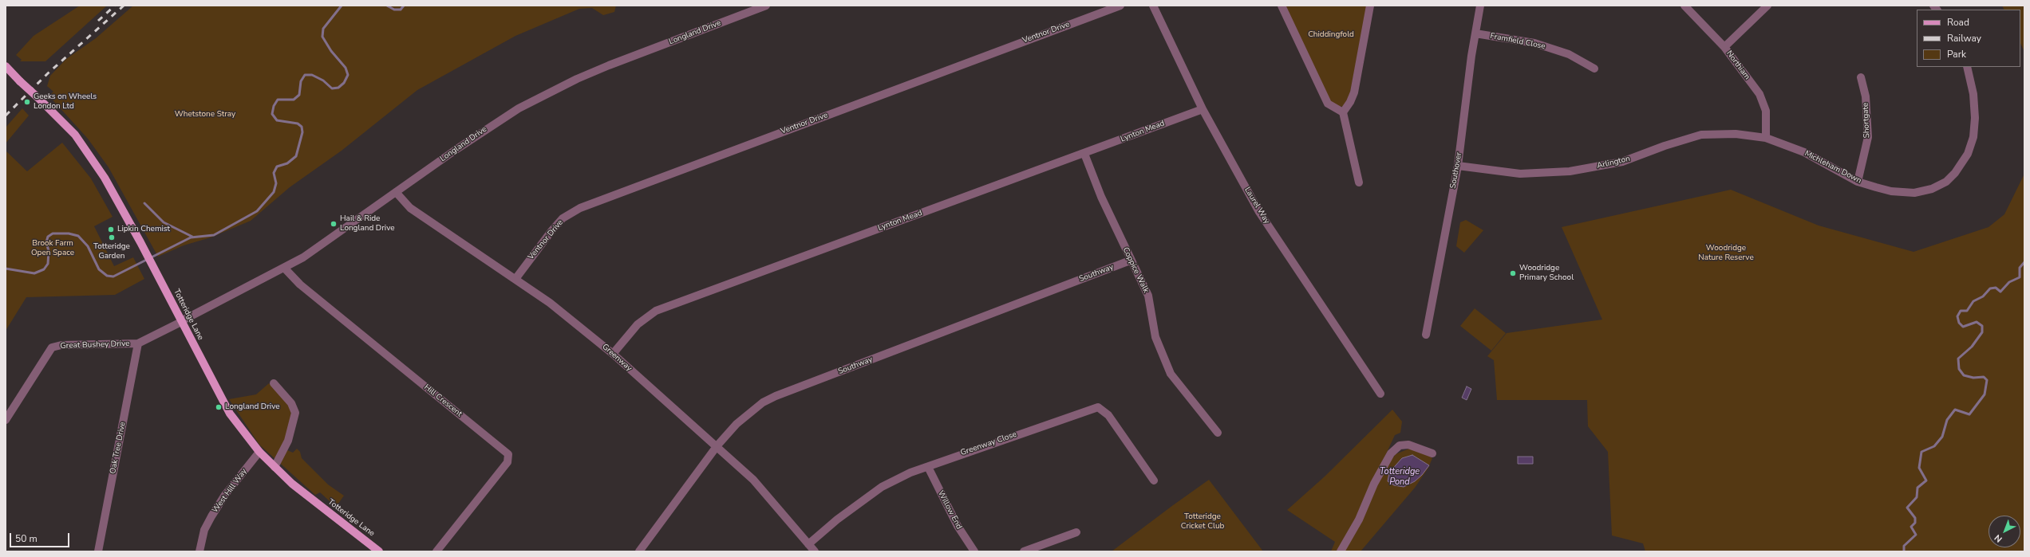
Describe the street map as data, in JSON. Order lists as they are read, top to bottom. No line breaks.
{"streets":{"main road":["Totteridge Lane"],"street":["Longland Drive","Ventnor Drive","Framfield Close","Northiam","Shortgate","Lynton Mead","Arlington","Michleham Down","Southover","Laurel Way","Coppice Walk","Southway","Great Bushey Drive","Greenway","Hill Crescent","Greenway Close","Oak Tree Drive","West Hill Way","Willow End"]},"crossings":[["Longland Drive","Totteridge Lane"],["Longland Drive","Great Bushey Drive"],["Longland Drive","Greenway"],["Longland Drive","Hill Crescent"],["Ventnor Drive","Greenway"],["Framfield Close","Southover"],["Northiam","Arlington"],["Northiam","Michleham Down"],["Shortgate","Michleham Down"],["Lynton Mead","Laurel Way"],["Lynton Mead","Coppice Walk"],["Lynton Mead","Greenway"],["Arlington","Michleham Down"],["Arlington","Southover"],["Coppice Walk","Southway"],["Southway","Greenway"],["Totteridge Lane","Great Bushey Drive"],["Totteridge Lane","West Hill Way"],["Great Bushey Drive","Oak Tree Drive"],["Greenway","Greenway Close"],["Greenway Close","Willow End"]],"water":["Totteridge Pond"],"parks":["Chiddingfold","Whetstone Stray","Brook Farm Open Space","Woodridge Nature Reserve","Totteridge Cricket Club"],"places":["Geeks on Wheels London Ltd","Hail & Ride Longland Drive","Lipkin Chemist","Totteridge Garden","Woodridge Primary School","Longland Drive"],"legend":["Road","Railway","Park"],"scale_bar":"50 m","north":"bottom left"}
